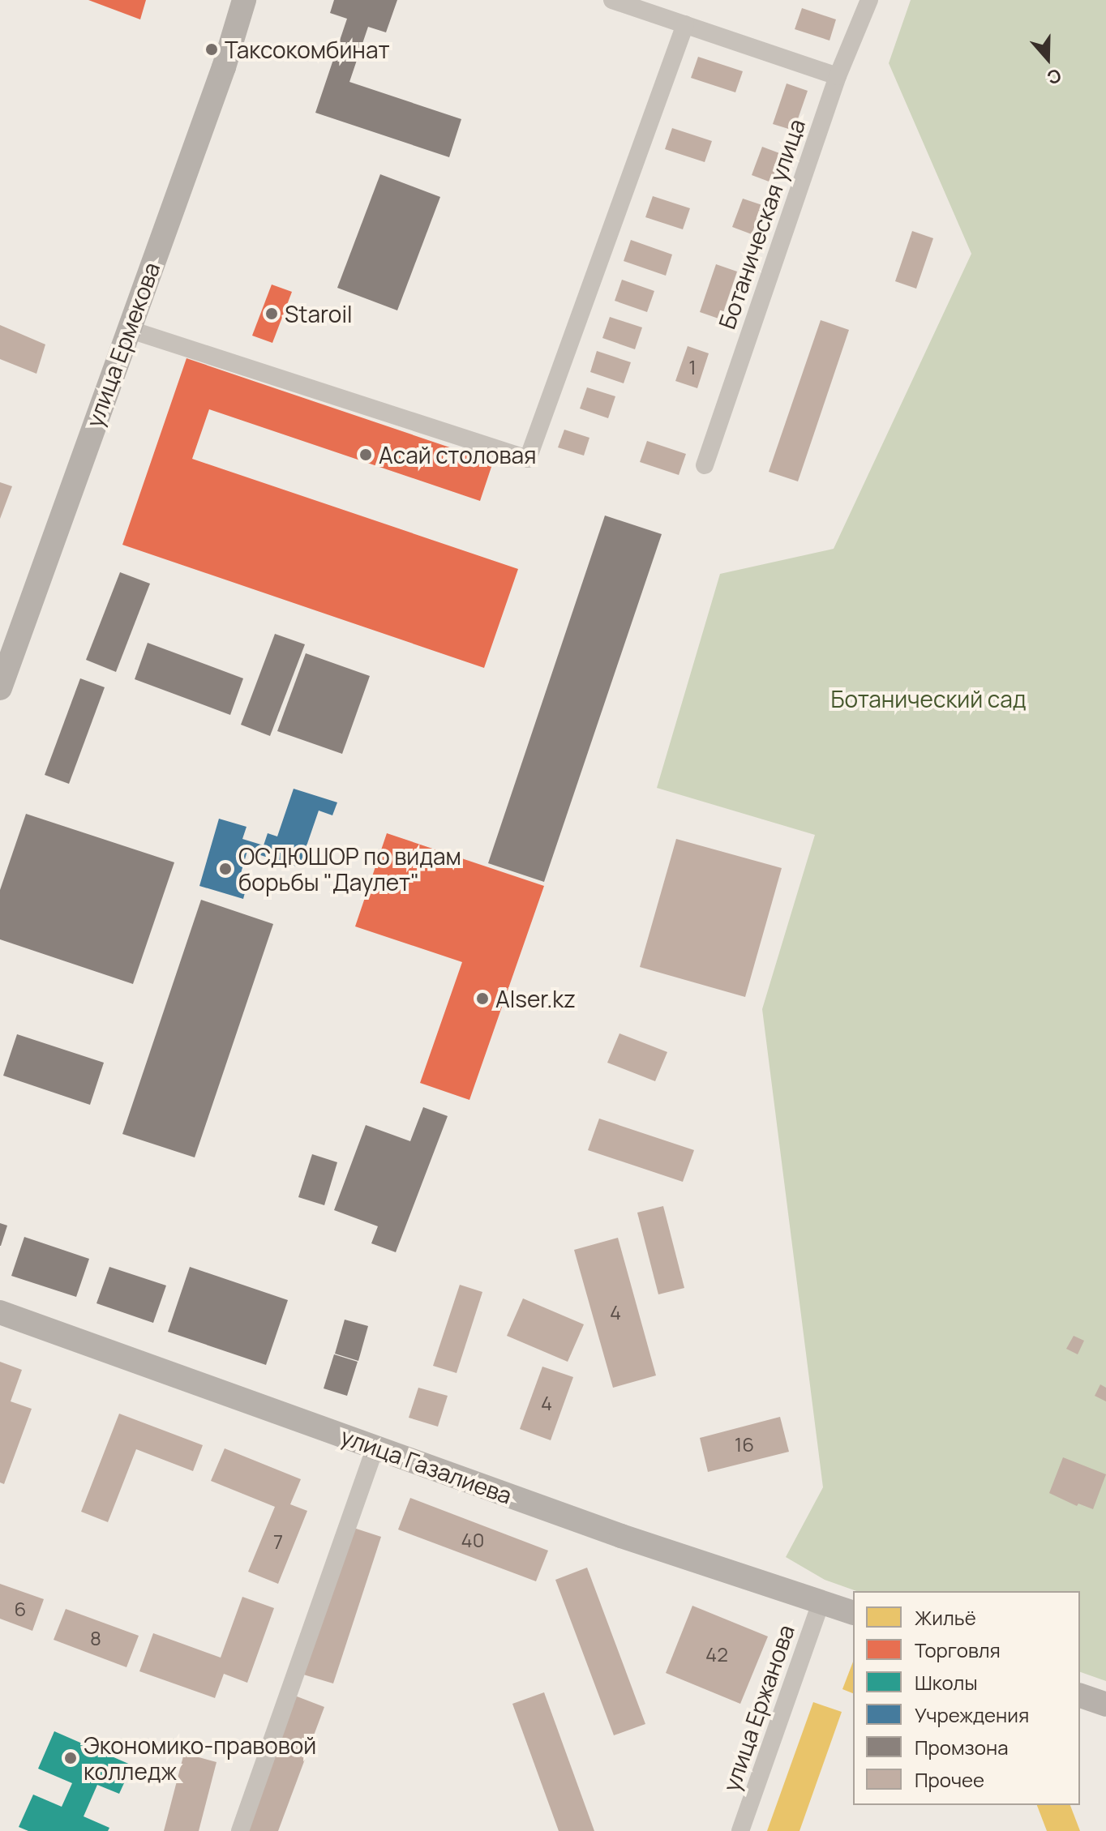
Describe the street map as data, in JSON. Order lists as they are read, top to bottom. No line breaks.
{"streets":{"main road":["улица Ермекова","улица Газалиева"],"street":["Ботаническая улица","улица Ержанова"]},"crossings":[["улица Газалиева","улица Ержанова"]],"parks":["Ботанический сад"],"places":["Таксокомбинат","Staroil","Асай столовая","ОСДЮШОР по видам борьбы \"Даулет\"","Alser.kz","Экономико-правовой колледж"],"house_numbers":["1","4","4","16","40","7","6","8","42"],"legend":["Жильё","Торговля","Школы","Учреждения","Промзона","Прочее"],"north":"bottom"}
